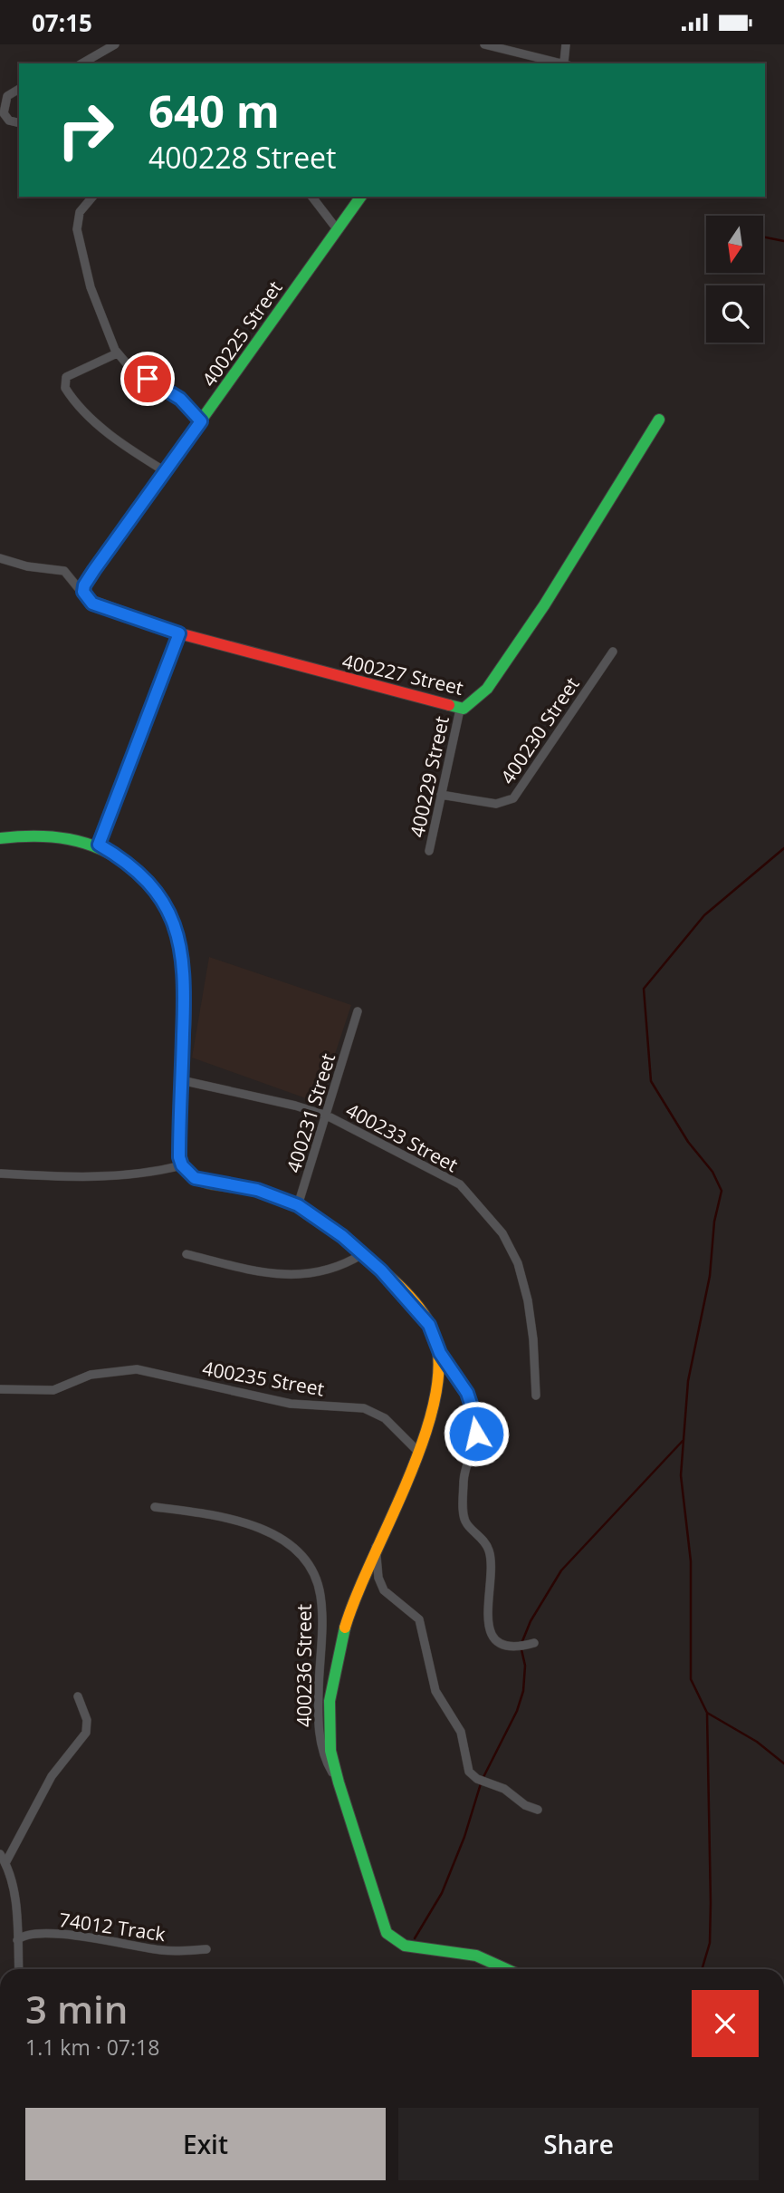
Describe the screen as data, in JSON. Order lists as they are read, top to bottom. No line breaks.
{"streets":{"street":["400225 Street","400227 Street","400230 Street","400229 Street","400231 Street","400233 Street","400235 Street","400236 Street","74012 Track"]},"crossings":[["400225 Street","400227 Street"],["400227 Street","400229 Street"],["400230 Street","400229 Street"],["400231 Street","400233 Street"]],"north":"bottom","page":{"status":"07:15","turn":["640 m","400228 Street"],"heading":["3 min","1.1 km · 07:18"],"buttons":["Exit","Share"]}}
